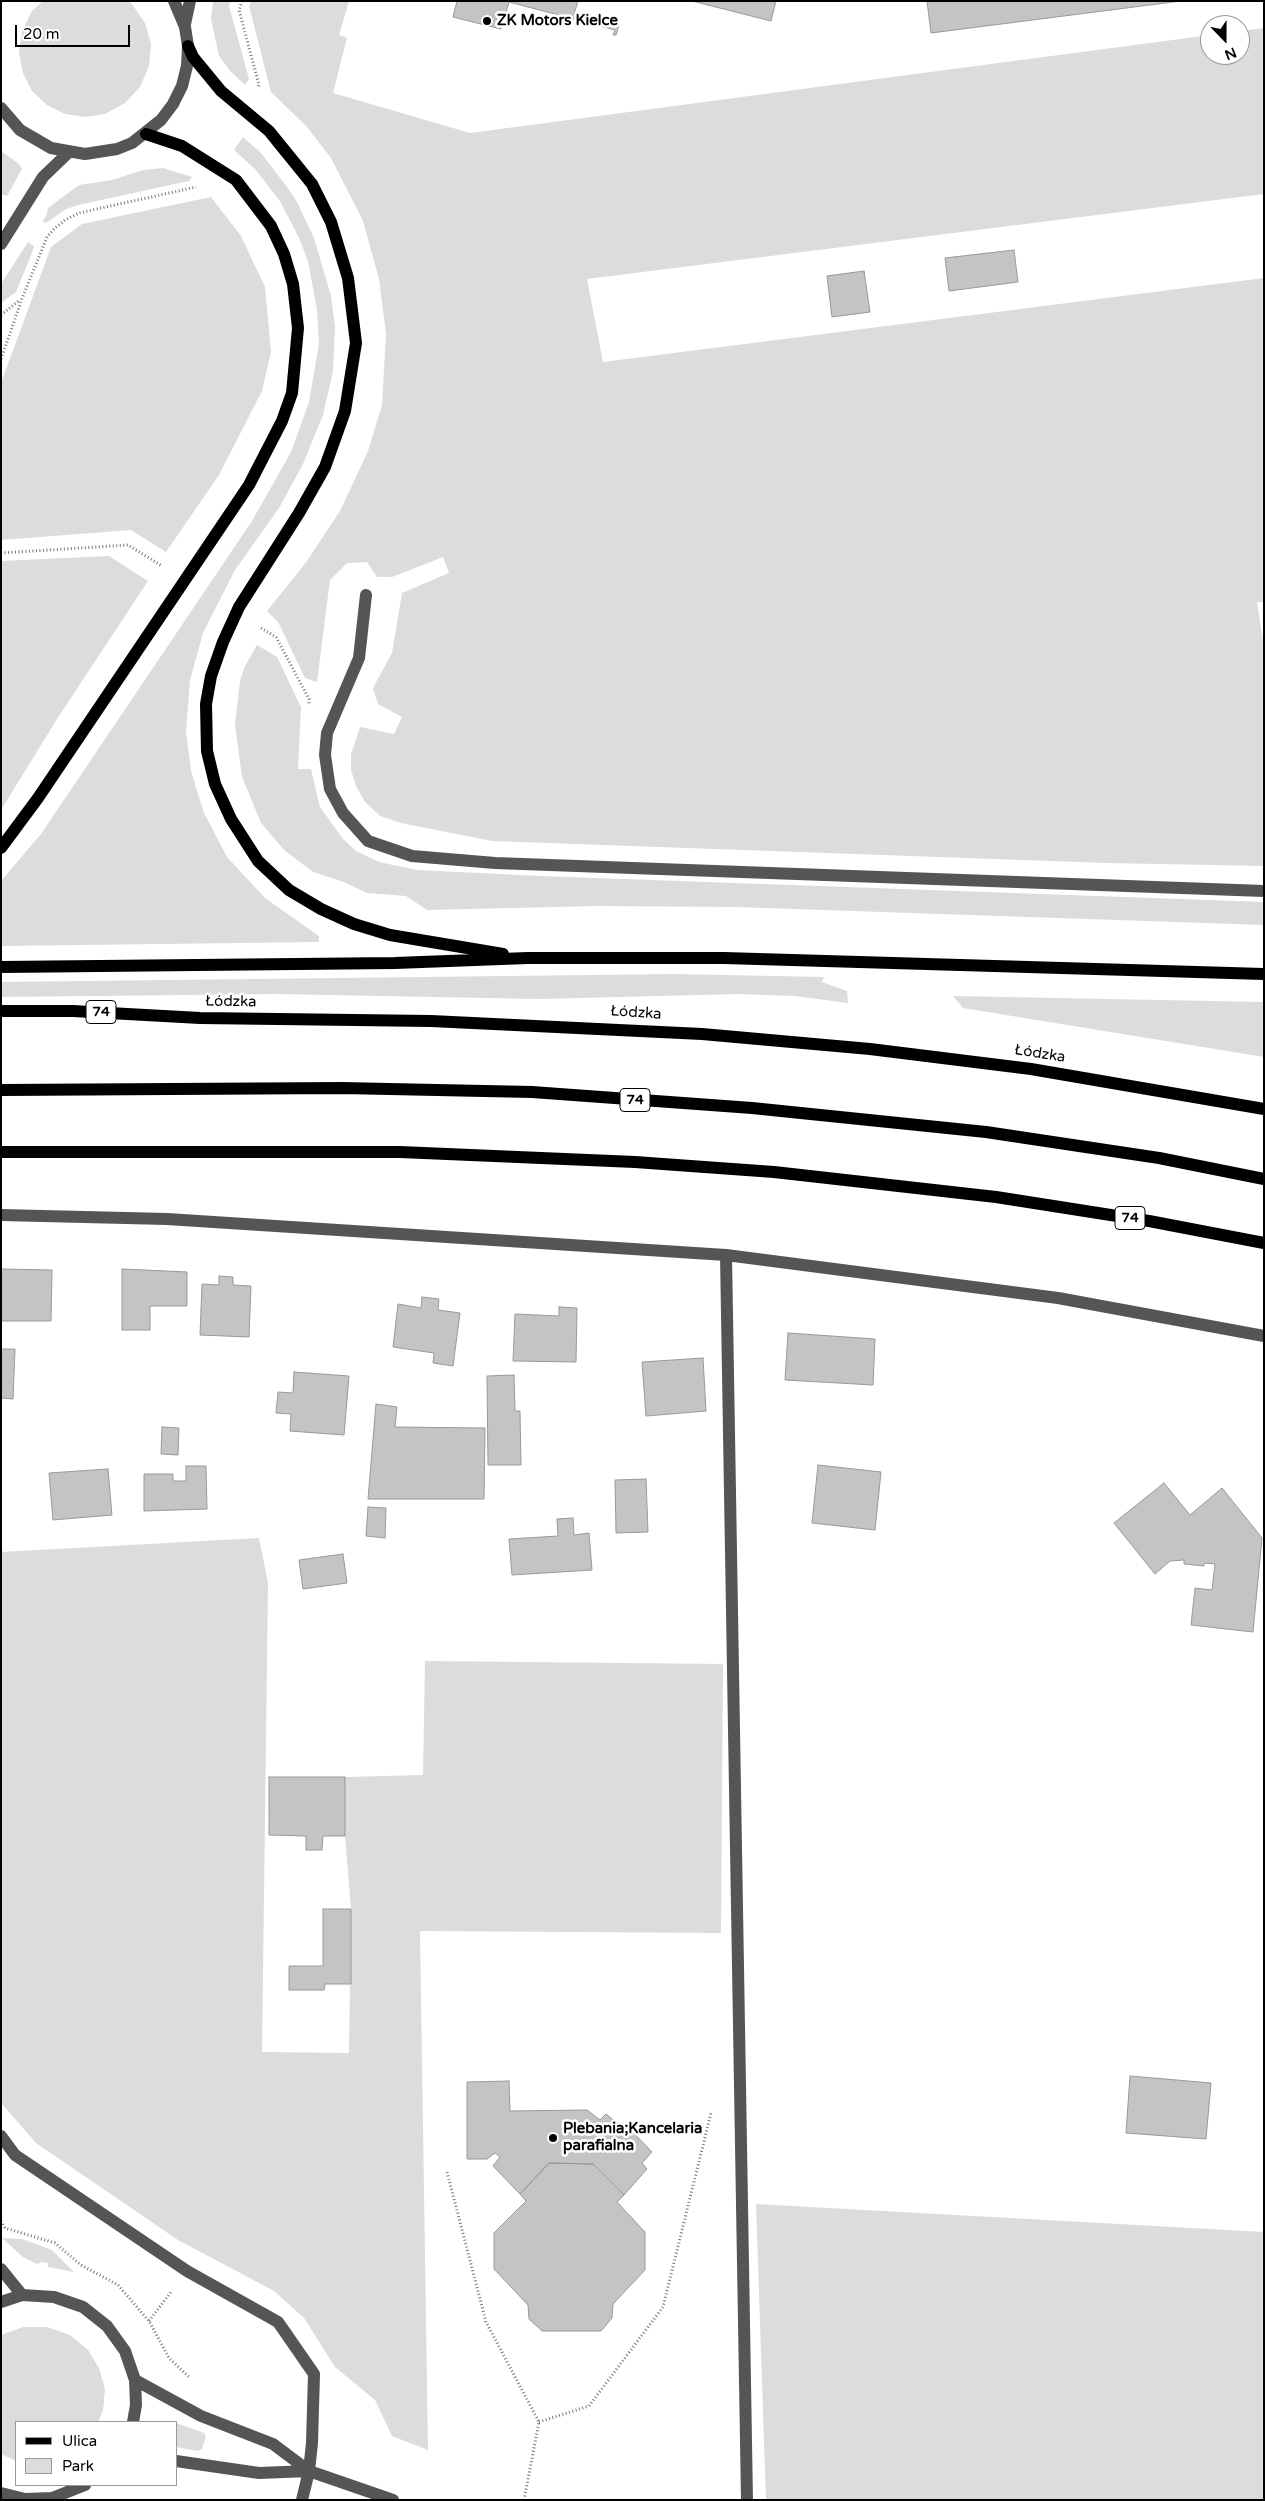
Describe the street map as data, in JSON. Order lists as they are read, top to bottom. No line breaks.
{"streets":{"main road":["Łódzka","74"]},"places":["ZK Motors Kielce","Plebania;Kancelaria parafialna"],"legend":["Ulica","Park"],"scale_bar":"20 m","north":"bottom"}
